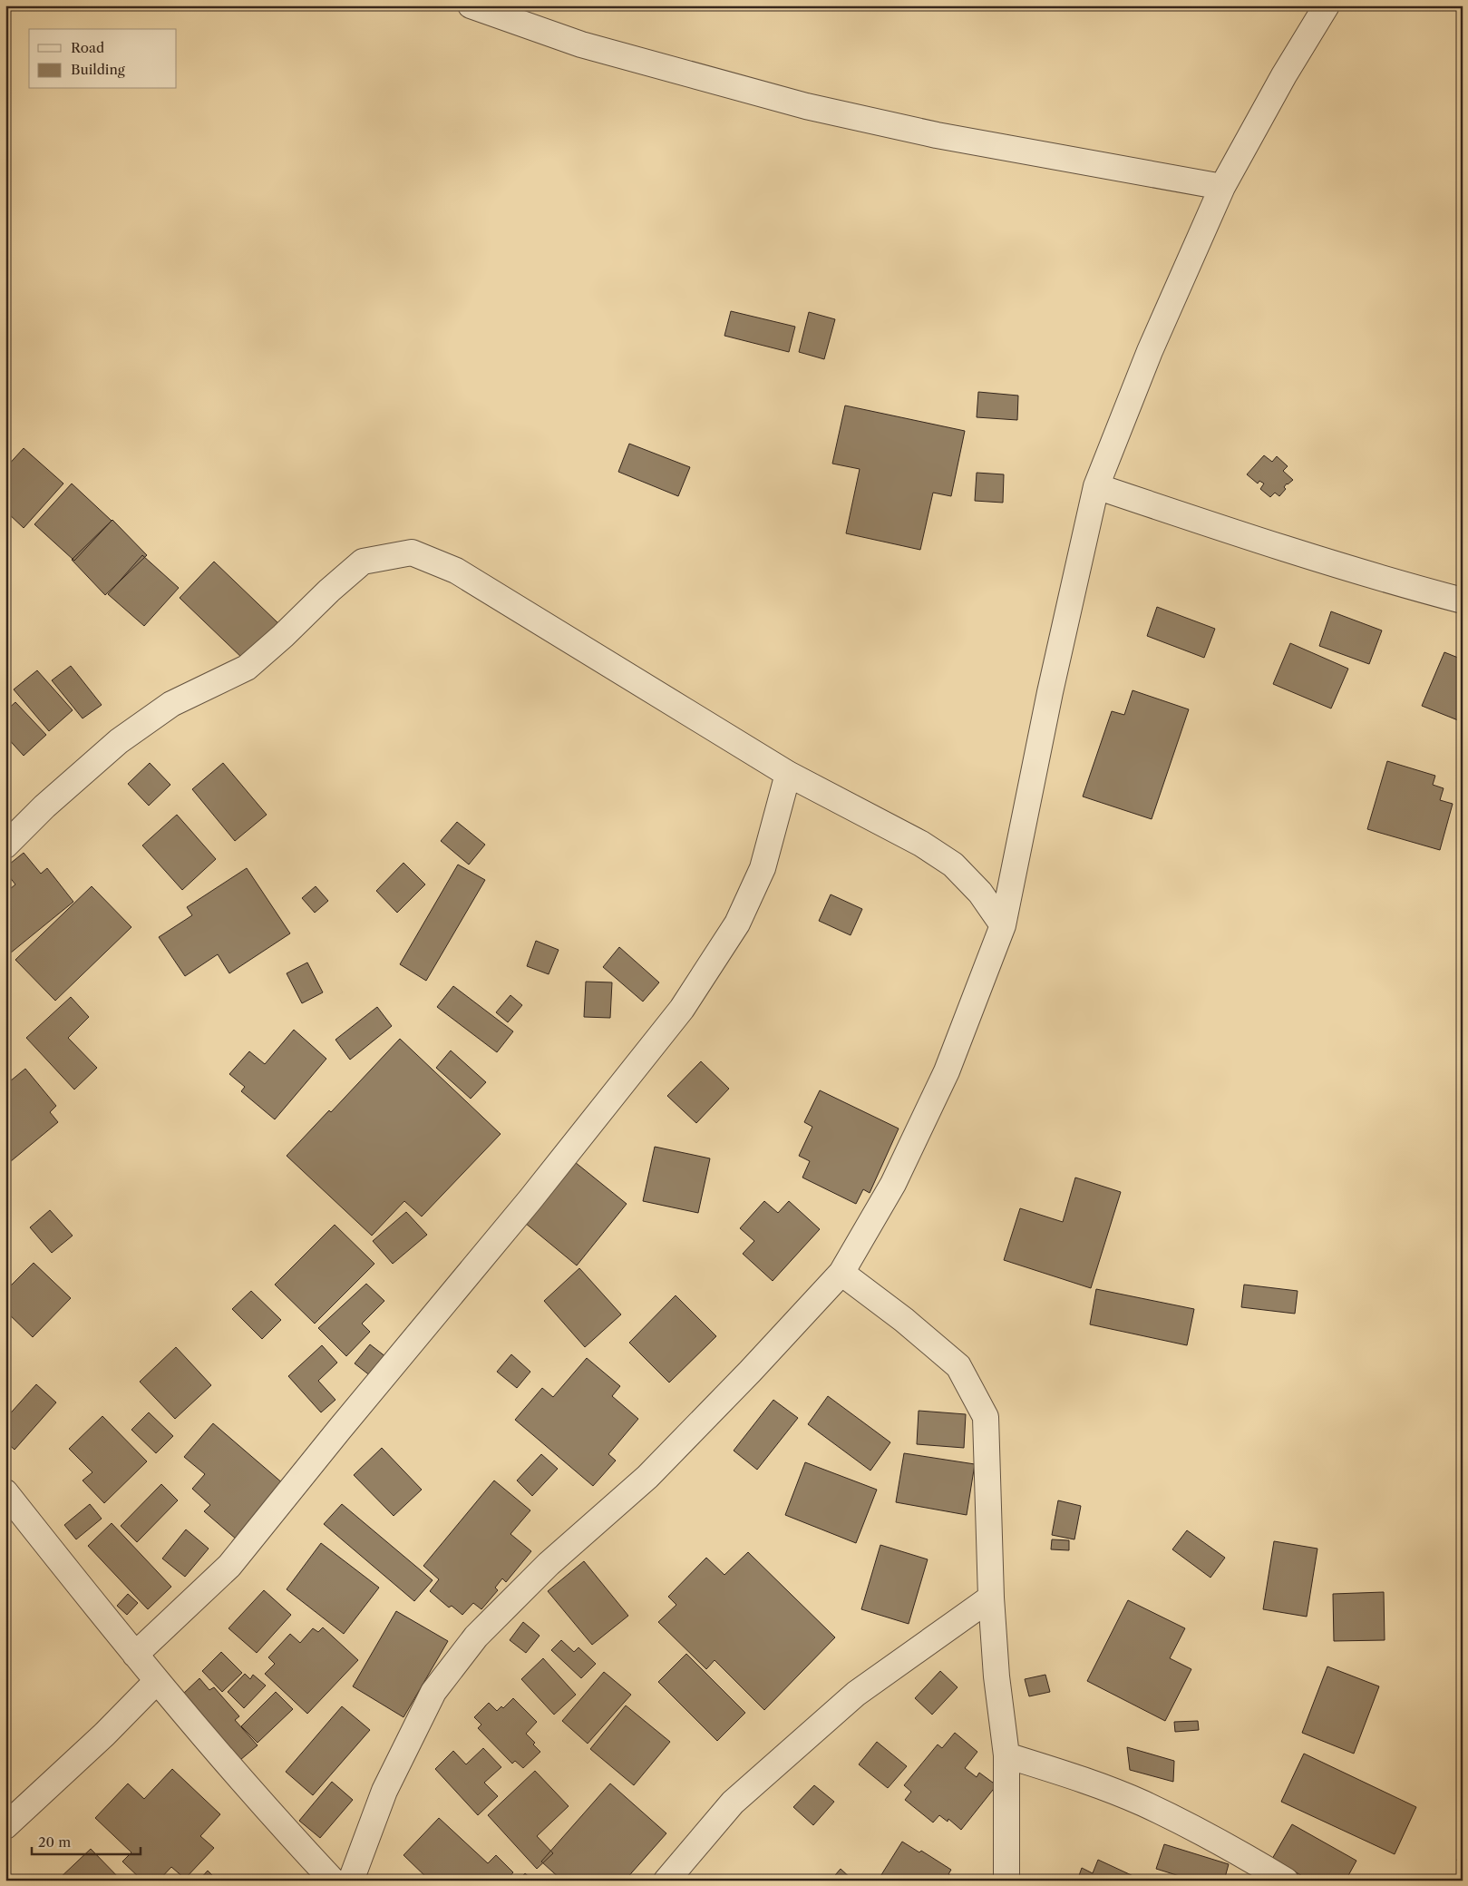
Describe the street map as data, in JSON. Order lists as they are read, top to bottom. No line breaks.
{"legend":["Road","Building"],"scale_bar":"20 m"}
